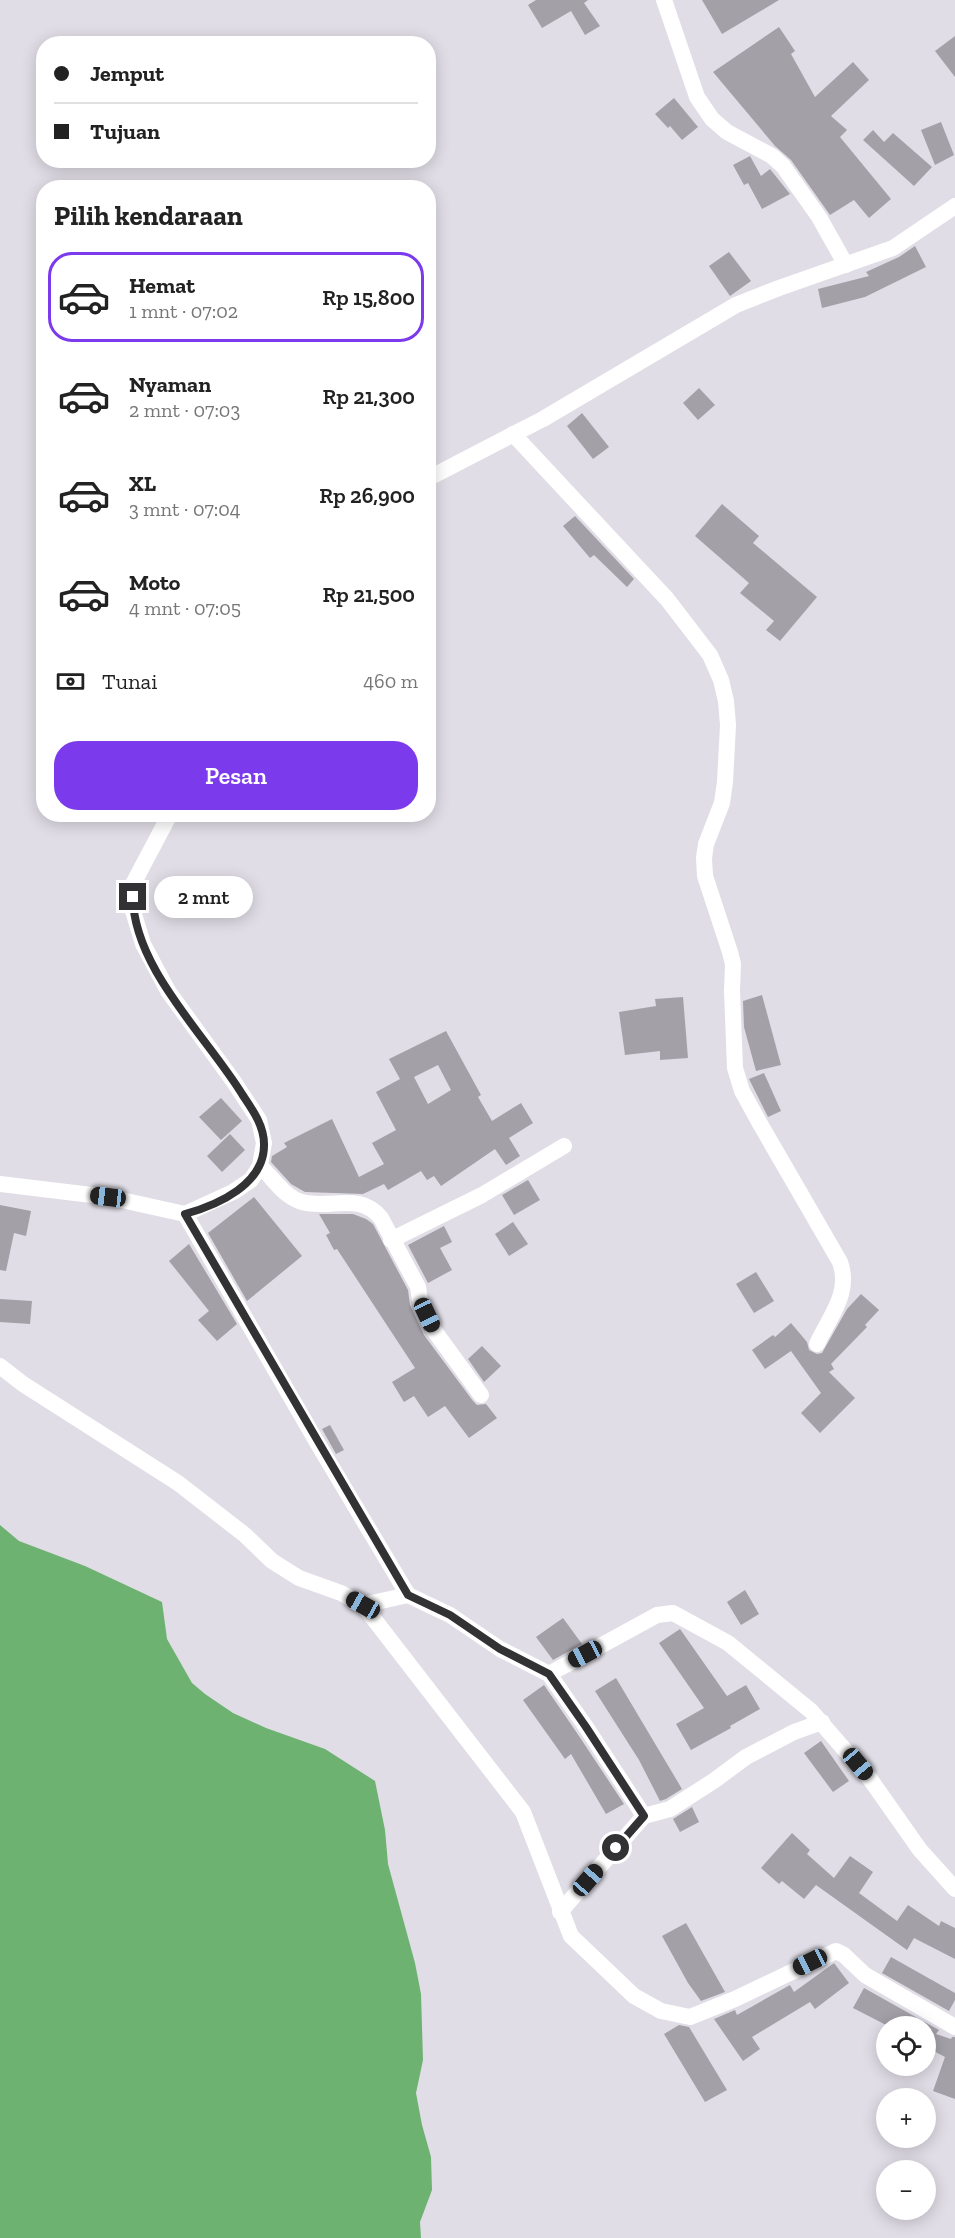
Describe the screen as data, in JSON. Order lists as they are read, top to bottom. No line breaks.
{"page":{"banner":["Jemput","Tujuan"],"heading":"Pilih kendaraan","list":[{"name":"Hemat","note":"1 mnt · 07:02","value":"Rp 15,800"},{"name":"Nyaman","note":"2 mnt · 07:03","value":"Rp 21,300"},{"name":"XL","note":"3 mnt · 07:04","value":"Rp 26,900"},{"name":"Moto","note":"4 mnt · 07:05","value":"Rp 21,500"}],"pay":["Tunai","460 m"],"buttons":"Pesan","bubble":"2 mnt","map_buttons":["+","−"]}}
